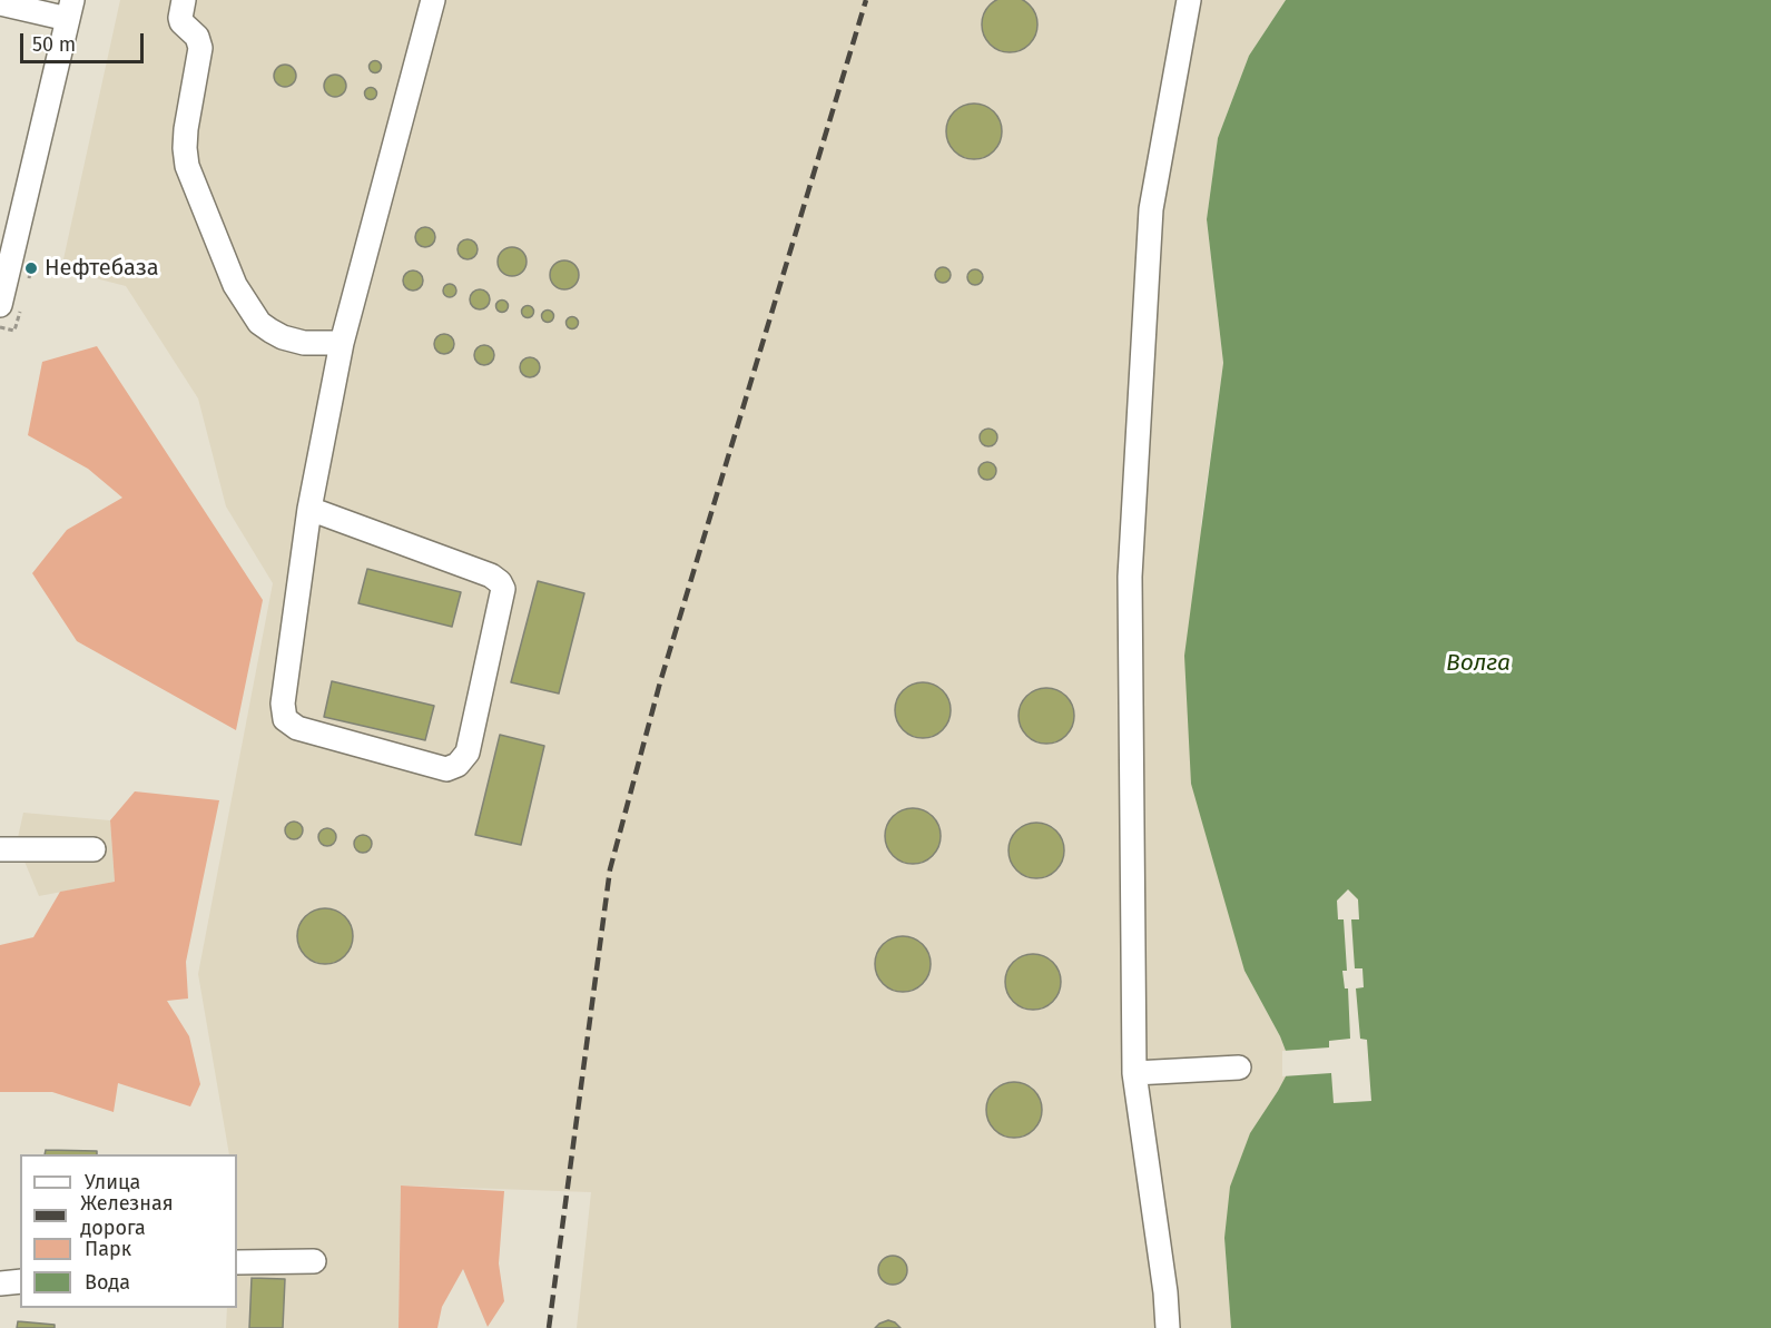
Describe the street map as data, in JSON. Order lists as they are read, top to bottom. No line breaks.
{"water":["Волга"],"places":["Нефтебаза"],"legend":["Улица","Железная дорога","Парк","Вода"],"scale_bar":"50 m"}
